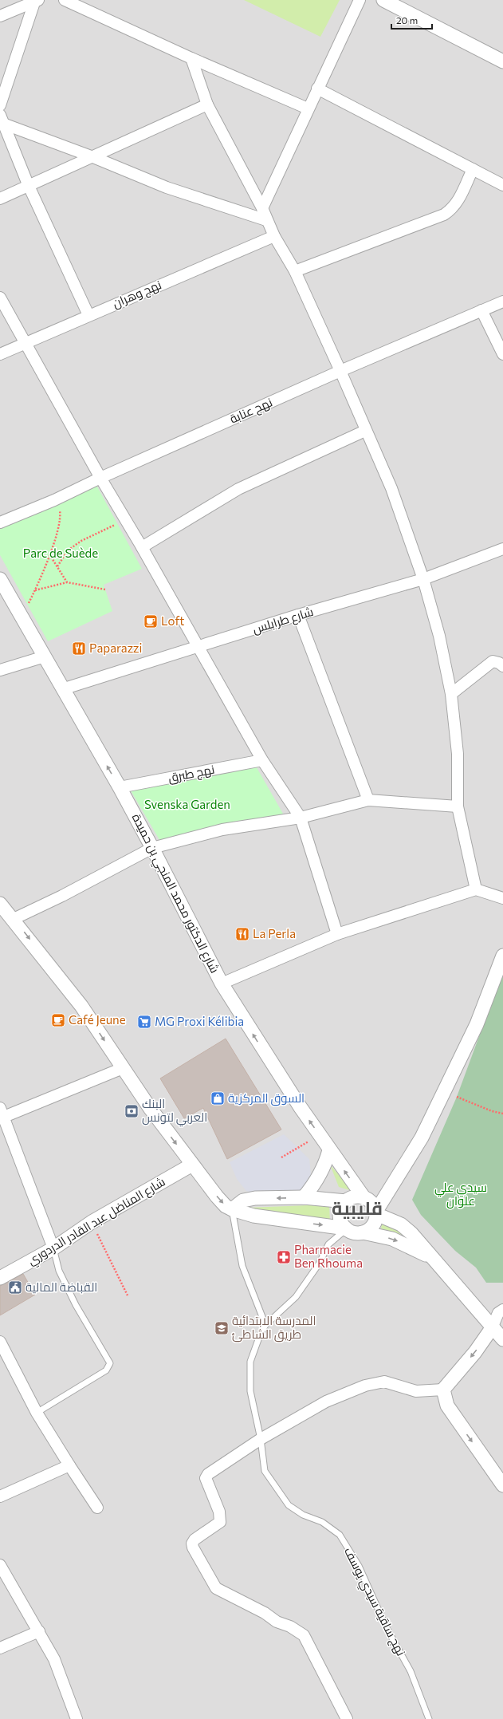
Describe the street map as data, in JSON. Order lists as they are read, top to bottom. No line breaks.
{"streets":{"street":["نهج وهران","نهج عنابة","شارع طرابلس","نهج طبرق","شارع الدكتور محمد المنجي بن حميدة","شارع المناضل عبد القادر الدردوري"],"lane":["نهج ساقية سيدي يوسف"]},"crossings":[["شارع طرابلس","شارع الدكتور محمد المنجي بن حميدة"],["نهج طبرق","شارع الدكتور محمد المنجي بن حميدة"],["شارع الدكتور محمد المنجي بن حميدة","نهج ساقية سيدي يوسف"]],"one_way":["شارع الدكتور محمد المنجي بن حميدة"],"districts":["قليبية"],"parks":["Parc de Suède","Svenska Garden","سيدي علي علوان"],"places":{"cafe":["Loft","Café Jeune"],"restaurant":["Paparazzi","La Perla"],"supermarket":["MG Proxi Kélibia"],"shop":["السوق المركزية"],"bank":["البنك العربي لتونس"],"pharmacy":["Pharmacie Ben Rhouma"],"public building":["القباضة المالية"],"school or university":["المدرسة الابتدائية طريق الشاطئ"]},"scale_bar":"20 m"}
